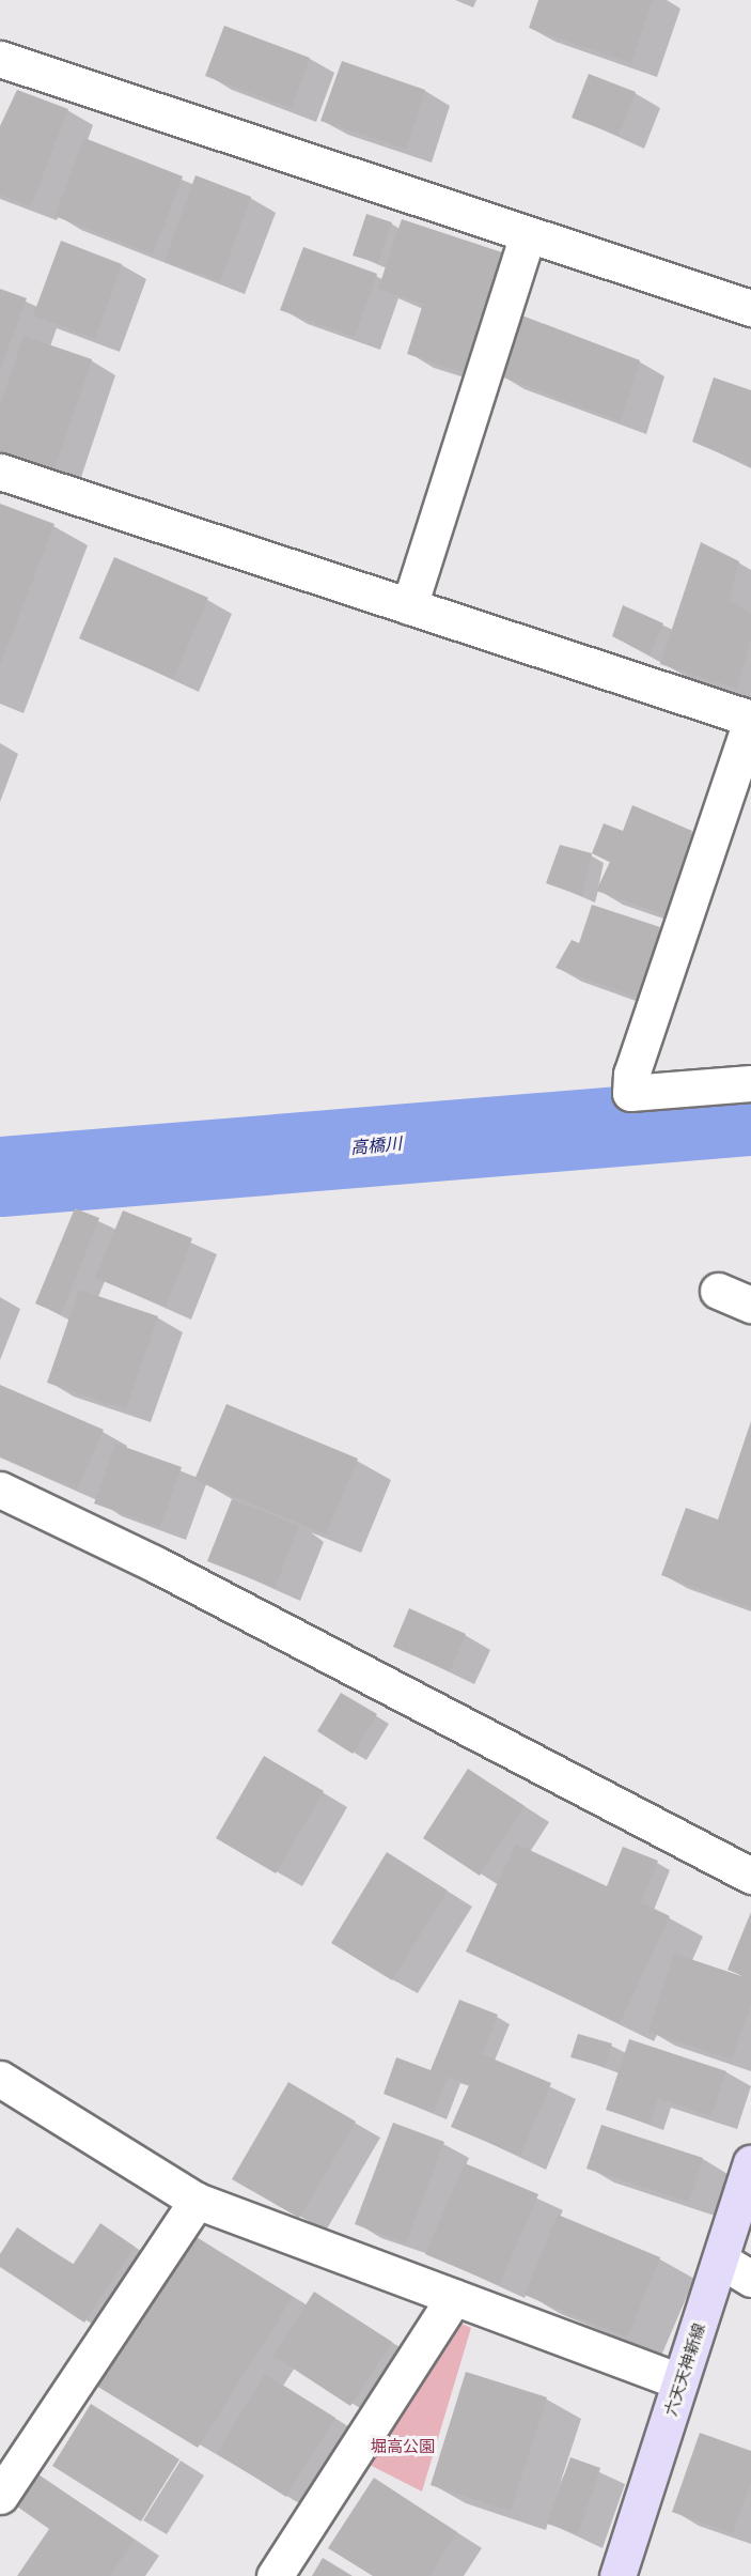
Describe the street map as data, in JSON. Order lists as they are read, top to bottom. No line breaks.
{"streets":{"main road":["六天天神新線"]},"water":["高橋川"],"parks":["堀高公園"]}
